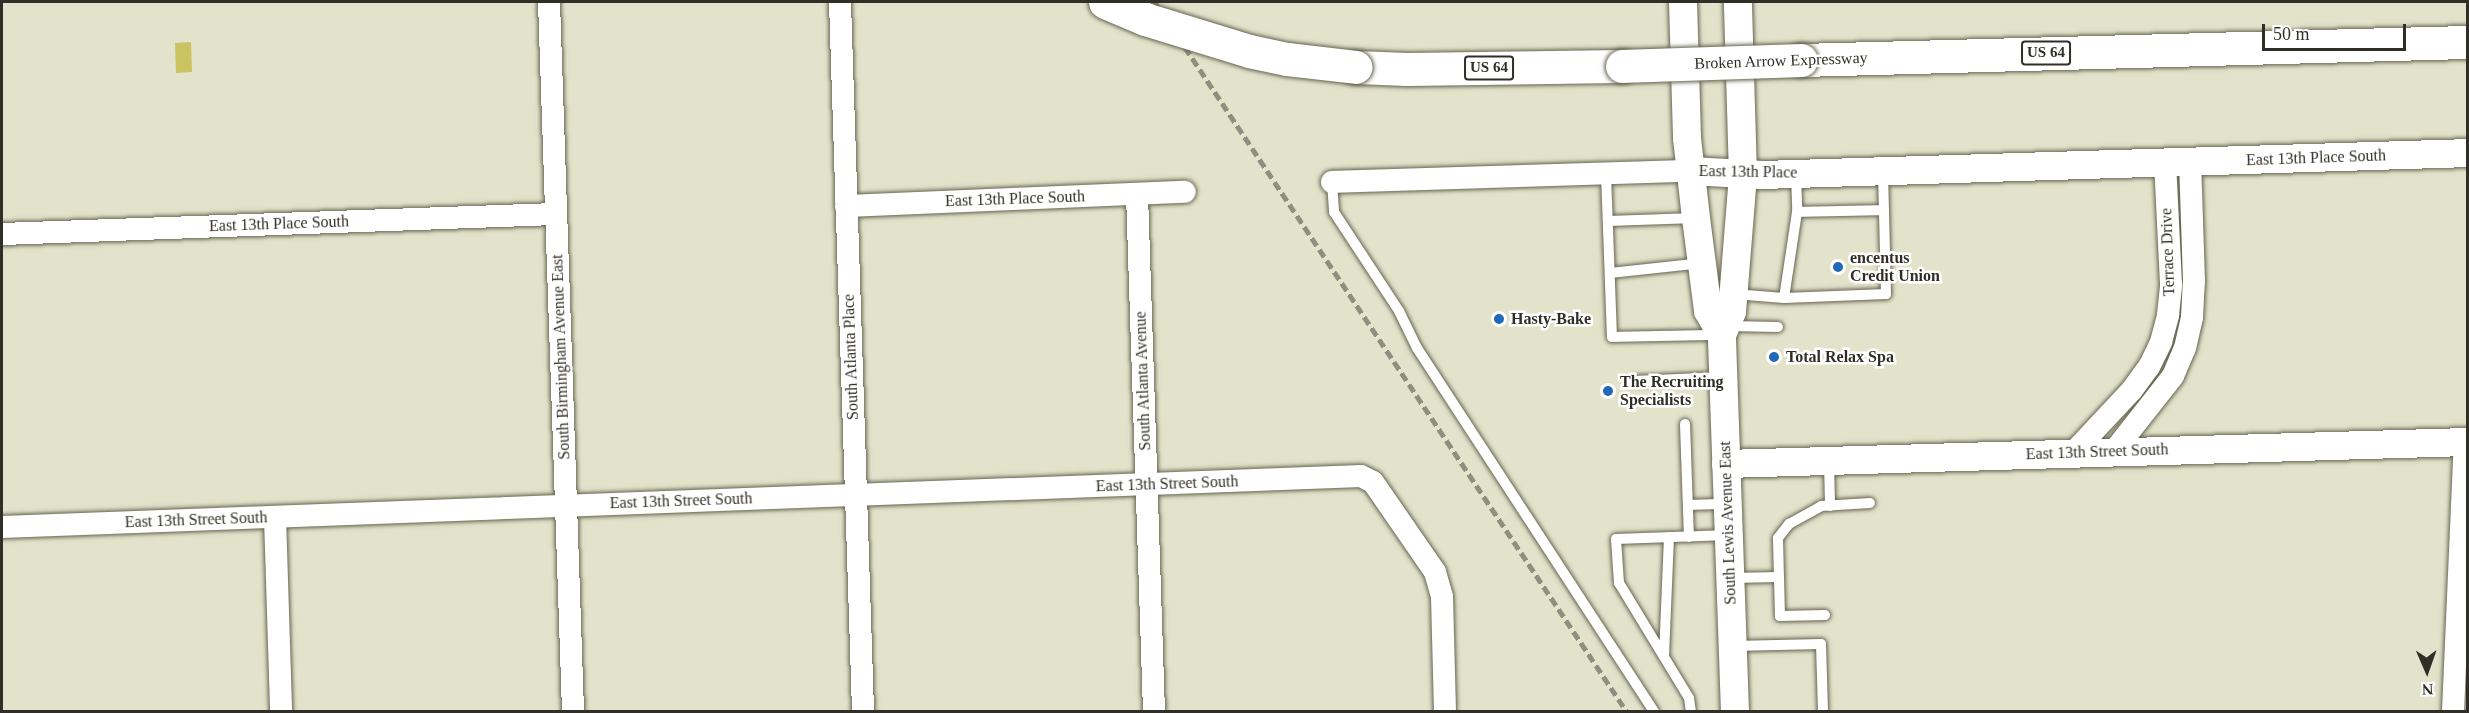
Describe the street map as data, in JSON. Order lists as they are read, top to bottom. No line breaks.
{"streets":{"highway":["US 64","Broken Arrow Expressway"],"street":["East 13th Place South","East 13th Place","Terrace Drive","South Birmingham Avenue East","South Atlanta Place","South Atlanta Avenue","East 13th Street South","South Lewis Avenue East"]},"crossings":[["East 13th Place South","East 13th Place"],["East 13th Place South","Terrace Drive"],["East 13th Place South","South Birmingham Avenue East"],["East 13th Place South","South Atlanta Place"],["East 13th Place South","South Atlanta Avenue"],["East 13th Place","Terrace Drive"],["East 13th Place","South Lewis Avenue East"],["Terrace Drive","East 13th Street South"],["South Birmingham Avenue East","East 13th Street South"],["South Atlanta Place","East 13th Street South"],["South Atlanta Avenue","East 13th Street South"],["East 13th Street South","South Lewis Avenue East"]],"places":["encentus Credit Union","Hasty-Bake","Total Relax Spa","The Recruiting Specialists"],"scale_bar":"50 m","north":"bottom"}
